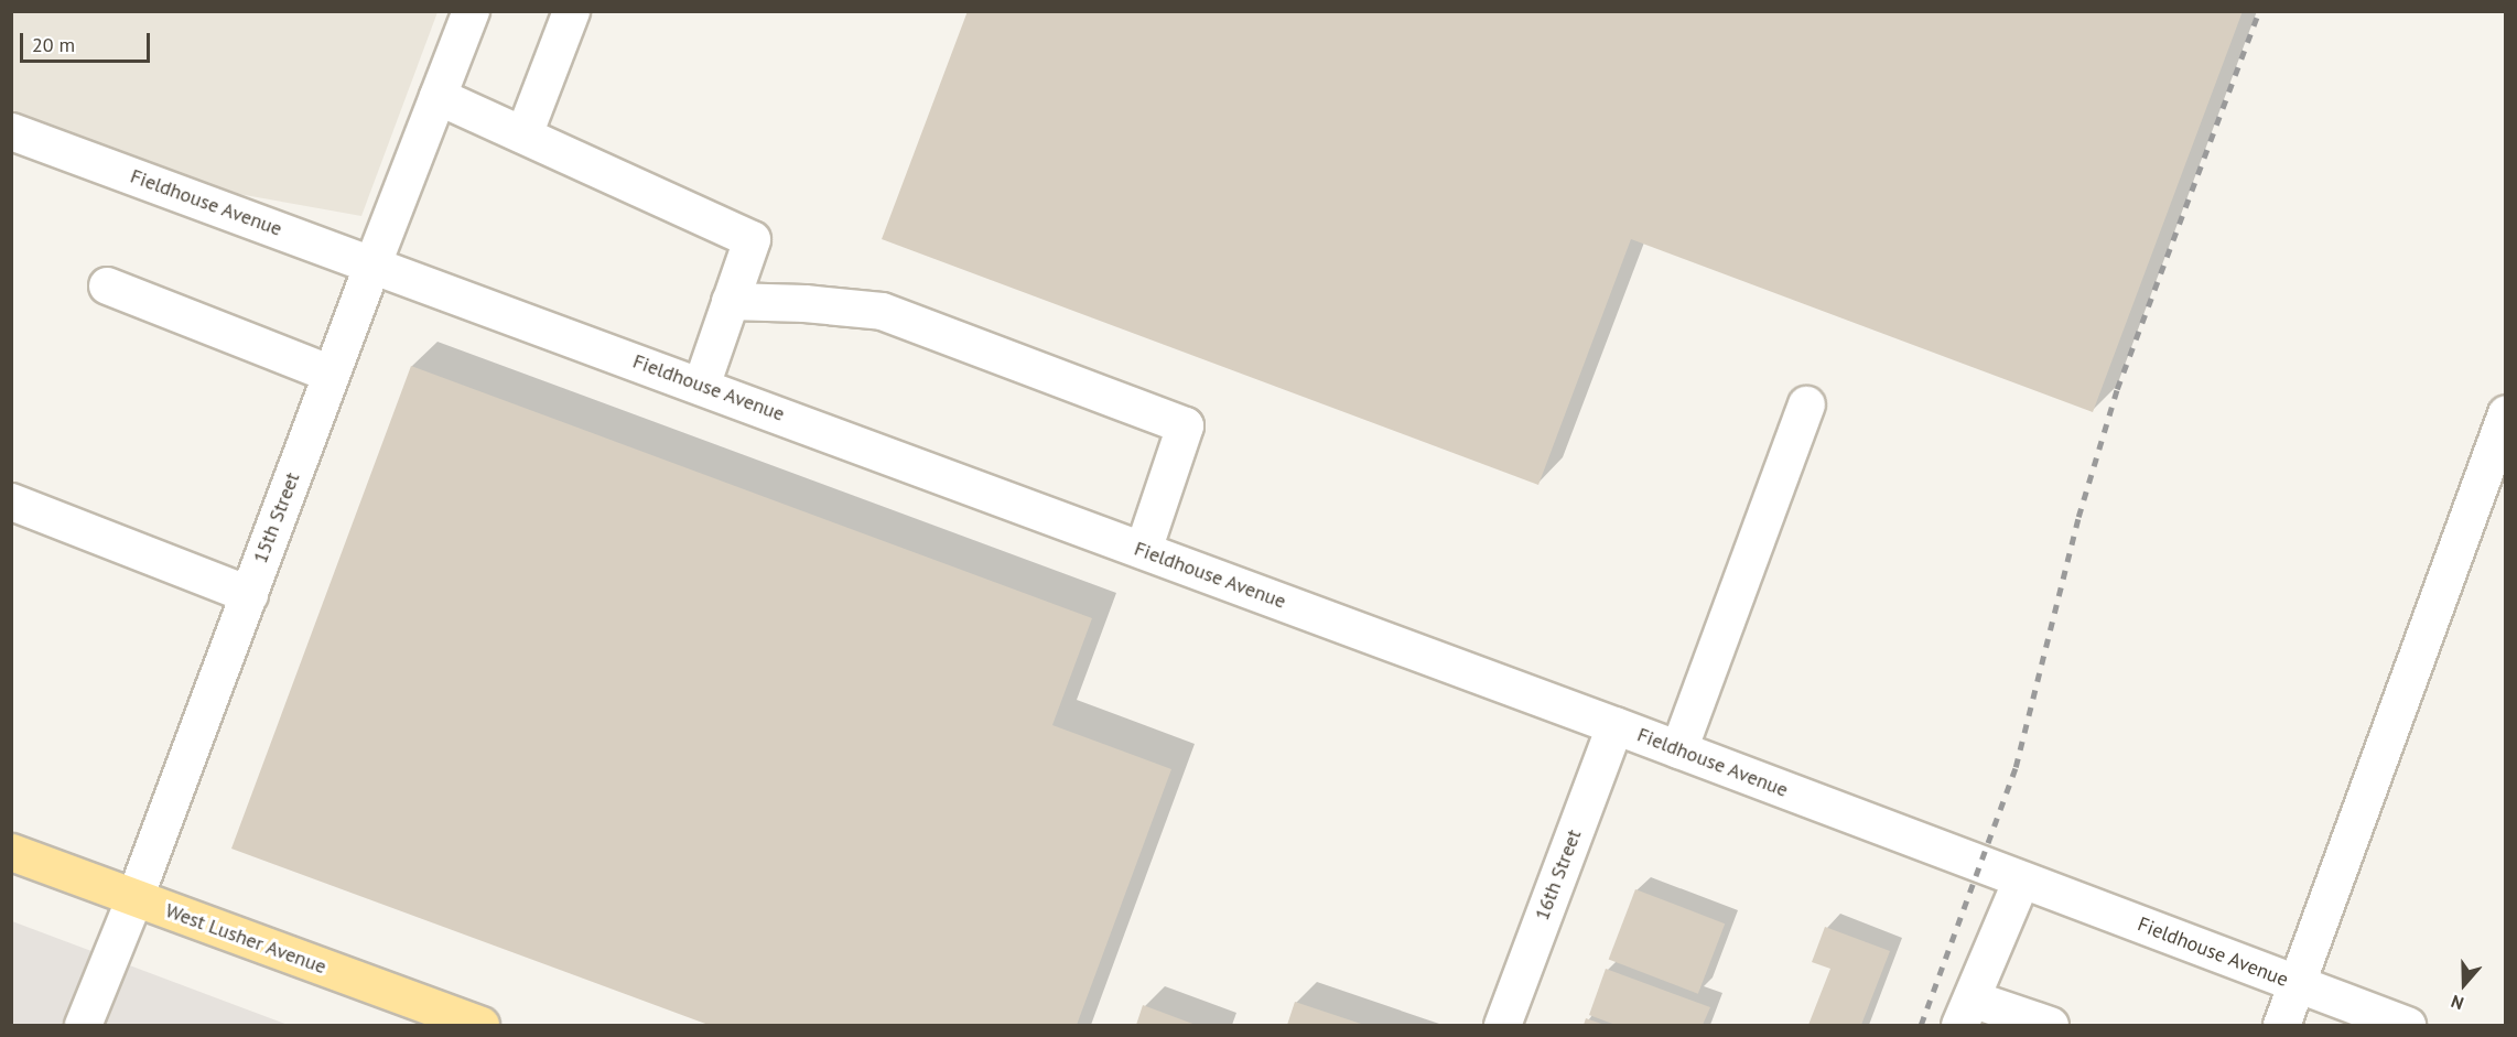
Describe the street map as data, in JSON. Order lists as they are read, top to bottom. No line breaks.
{"streets":{"main road":["West Lusher Avenue"],"street":["Fieldhouse Avenue","15th Street","16th Street"]},"crossings":[["Fieldhouse Avenue","15th Street"],["Fieldhouse Avenue","16th Street"],["15th Street","West Lusher Avenue"]],"scale_bar":"20 m","north":"bottom"}
